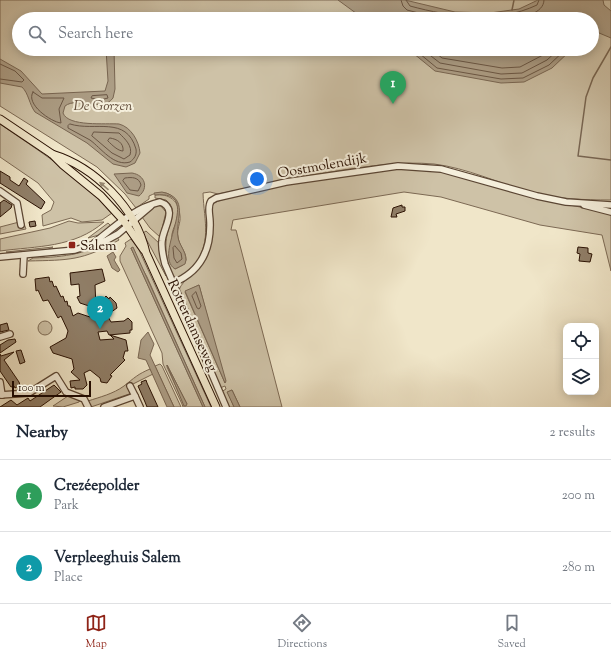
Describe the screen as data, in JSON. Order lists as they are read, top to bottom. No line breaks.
{"streets":{"main road":["Rotterdamseweg"],"street":["Oostmolendijk"]},"parks":["De Gorzen"],"places":{"transit":["Salem"]},"scale_bar":"100 m","page":{"search":"Search here","pins":["1","2"],"scale":"100 m","heading":["Nearby","2 results"],"list":[{"mark":"1","name":"Crezéepolder","note":"Park","value":"200 m"},{"mark":"2","name":"Verpleeghuis Salem","note":"Place","value":"280 m"}],"nav":["Map","Directions","Saved"]}}
